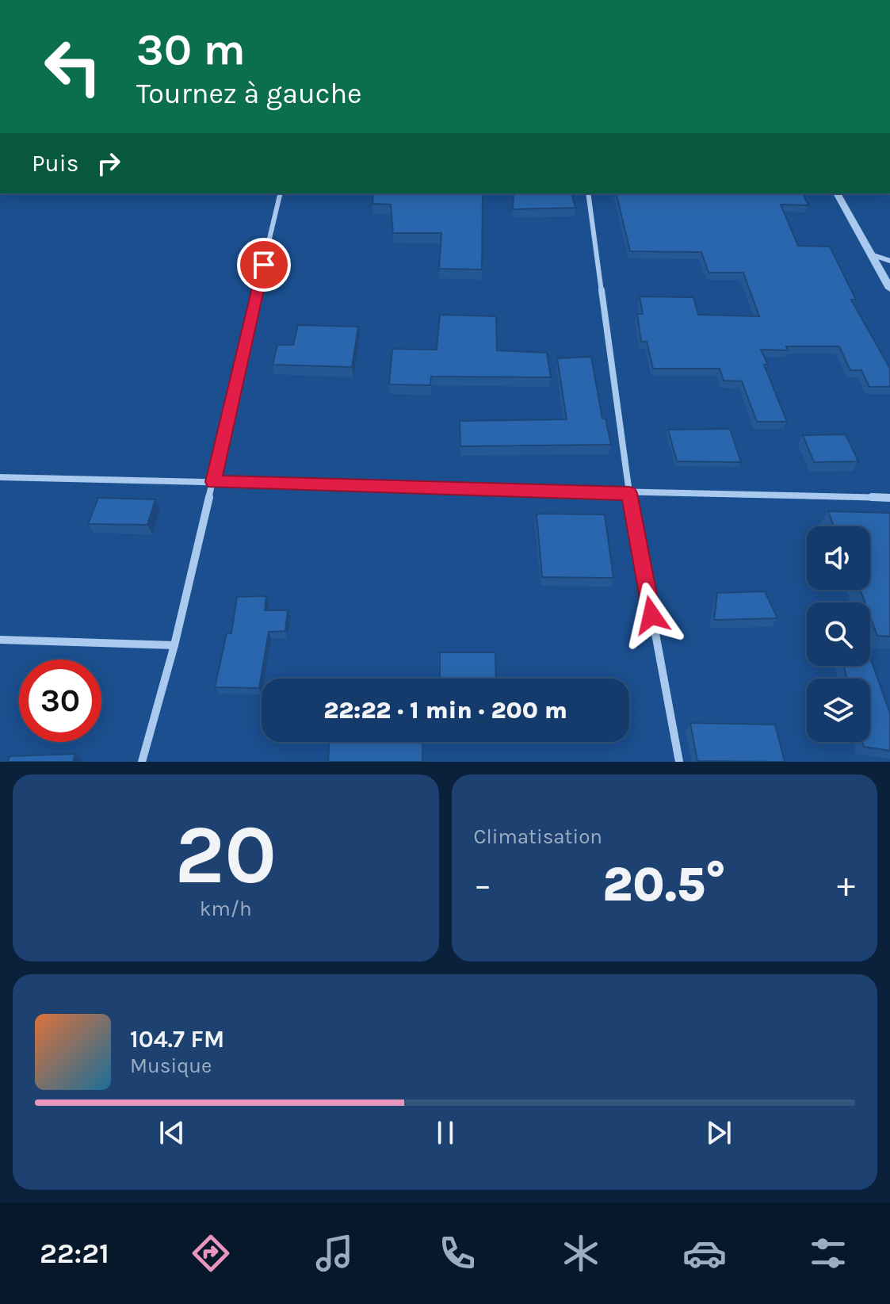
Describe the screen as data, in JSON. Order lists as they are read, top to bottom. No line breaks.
{"page":{"turn":["30 m","Tournez à gauche"],"then":"Puis","limit":"30","trip":"22:22 · 1 min · 200 m","tile":[["20","km/h"],"Climatisation"],"heat":["−","20.5°","+"],"song":["104.7 FM","Musique"],"tabs":"22:21"}}
